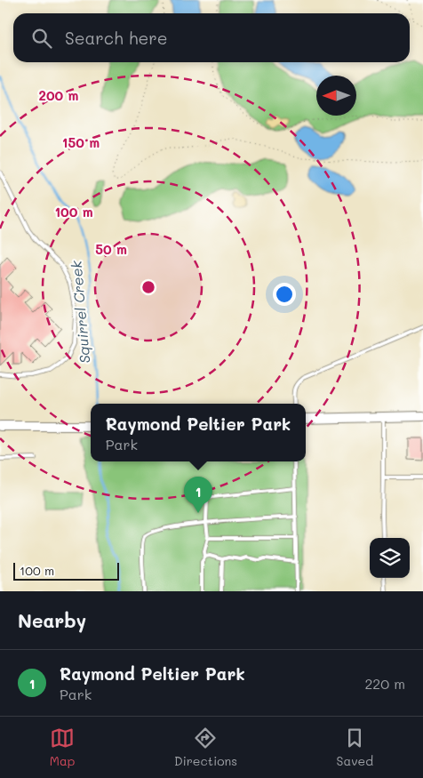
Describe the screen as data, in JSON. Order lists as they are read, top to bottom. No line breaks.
{"water":["Squirrel Creek"],"scale_bar":"100 m","north":"left","page":{"search":"Search here","popup":["Raymond Peltier Park","Park"],"pins":"1","scale":"100 m","heading":"Nearby","list":[{"mark":"1","name":"Raymond Peltier Park","note":"Park","value":"220 m"}],"nav":["Map","Directions","Saved"]},"rings":["200 m","150 m","100 m","50 m"]}
